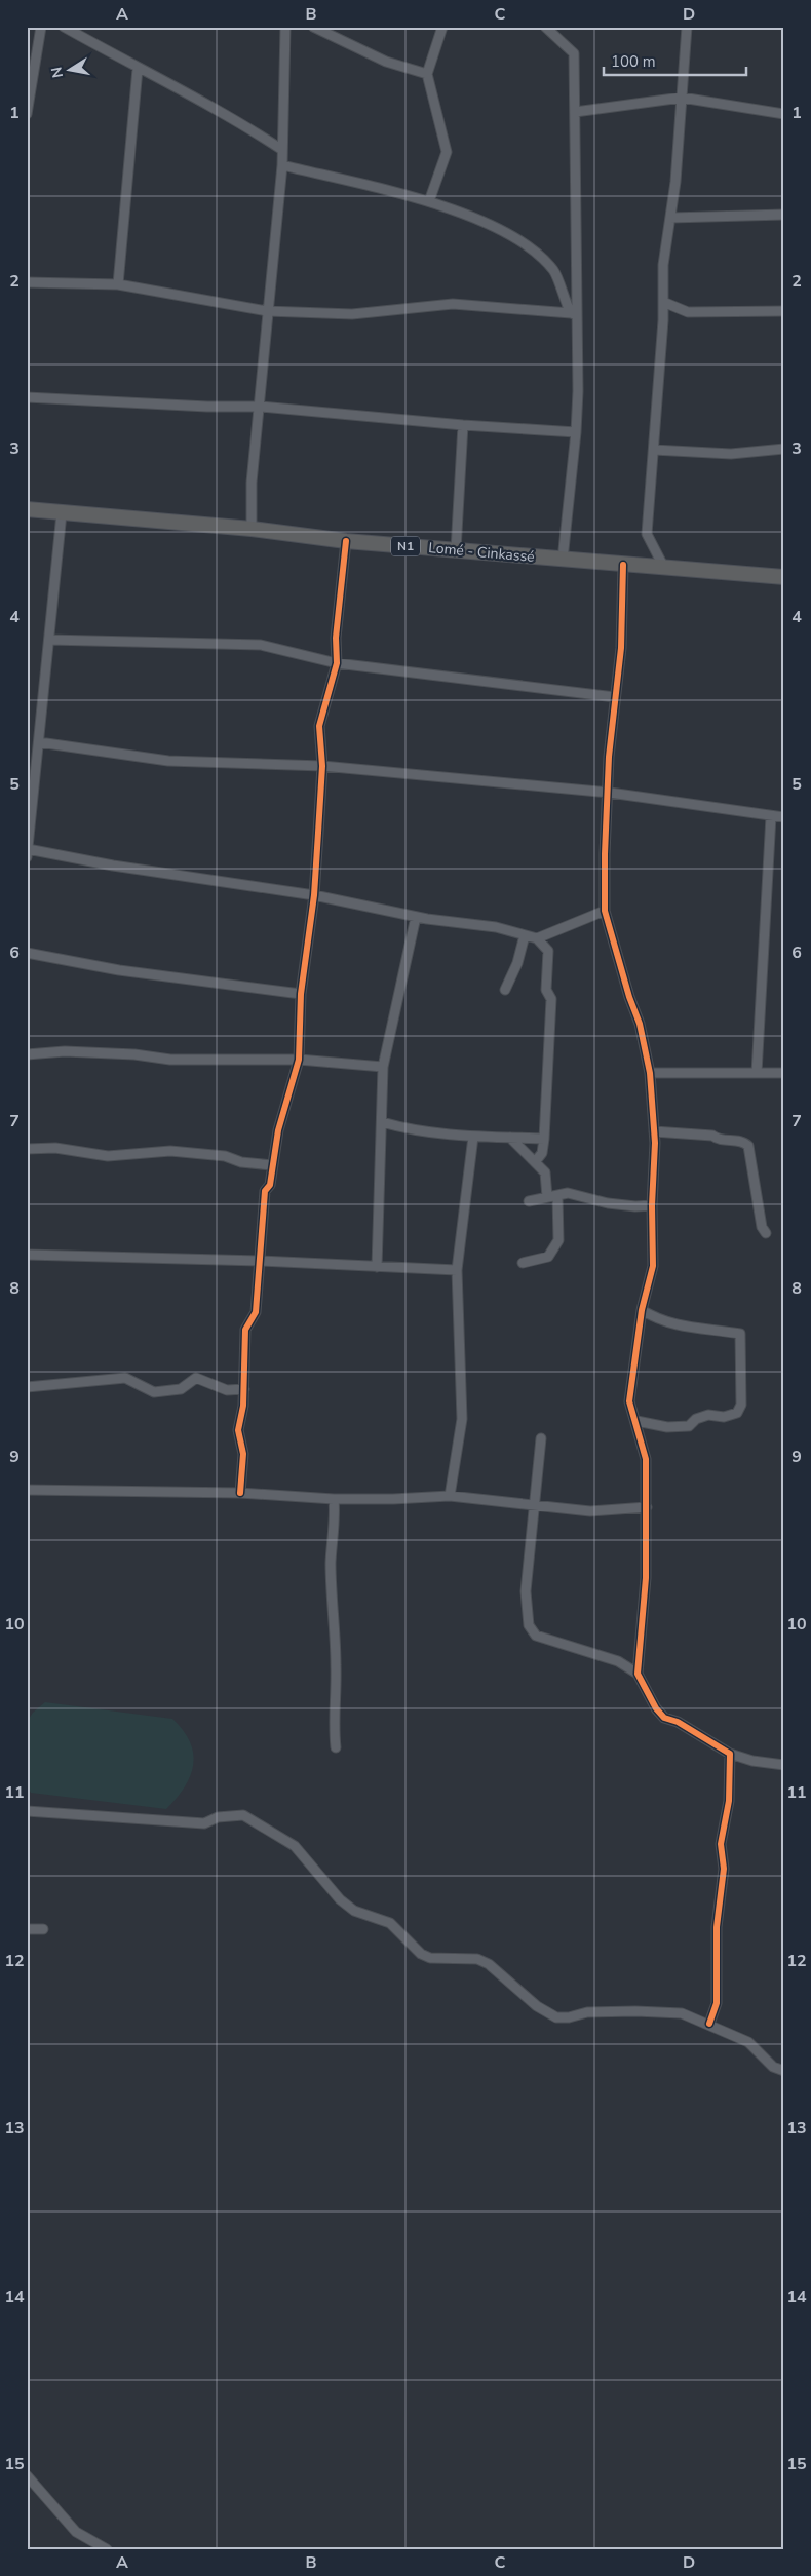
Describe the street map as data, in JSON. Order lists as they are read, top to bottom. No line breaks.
{"streets":{"highway":["N1","Lomé - Cinkassé"]},"scale_bar":"100 m","north":"left","grid":{"columns":["A","B","C","D"],"rows":["1","2","3","4","5","6","7","8","9","10","11","12","13","14","15"]}}
